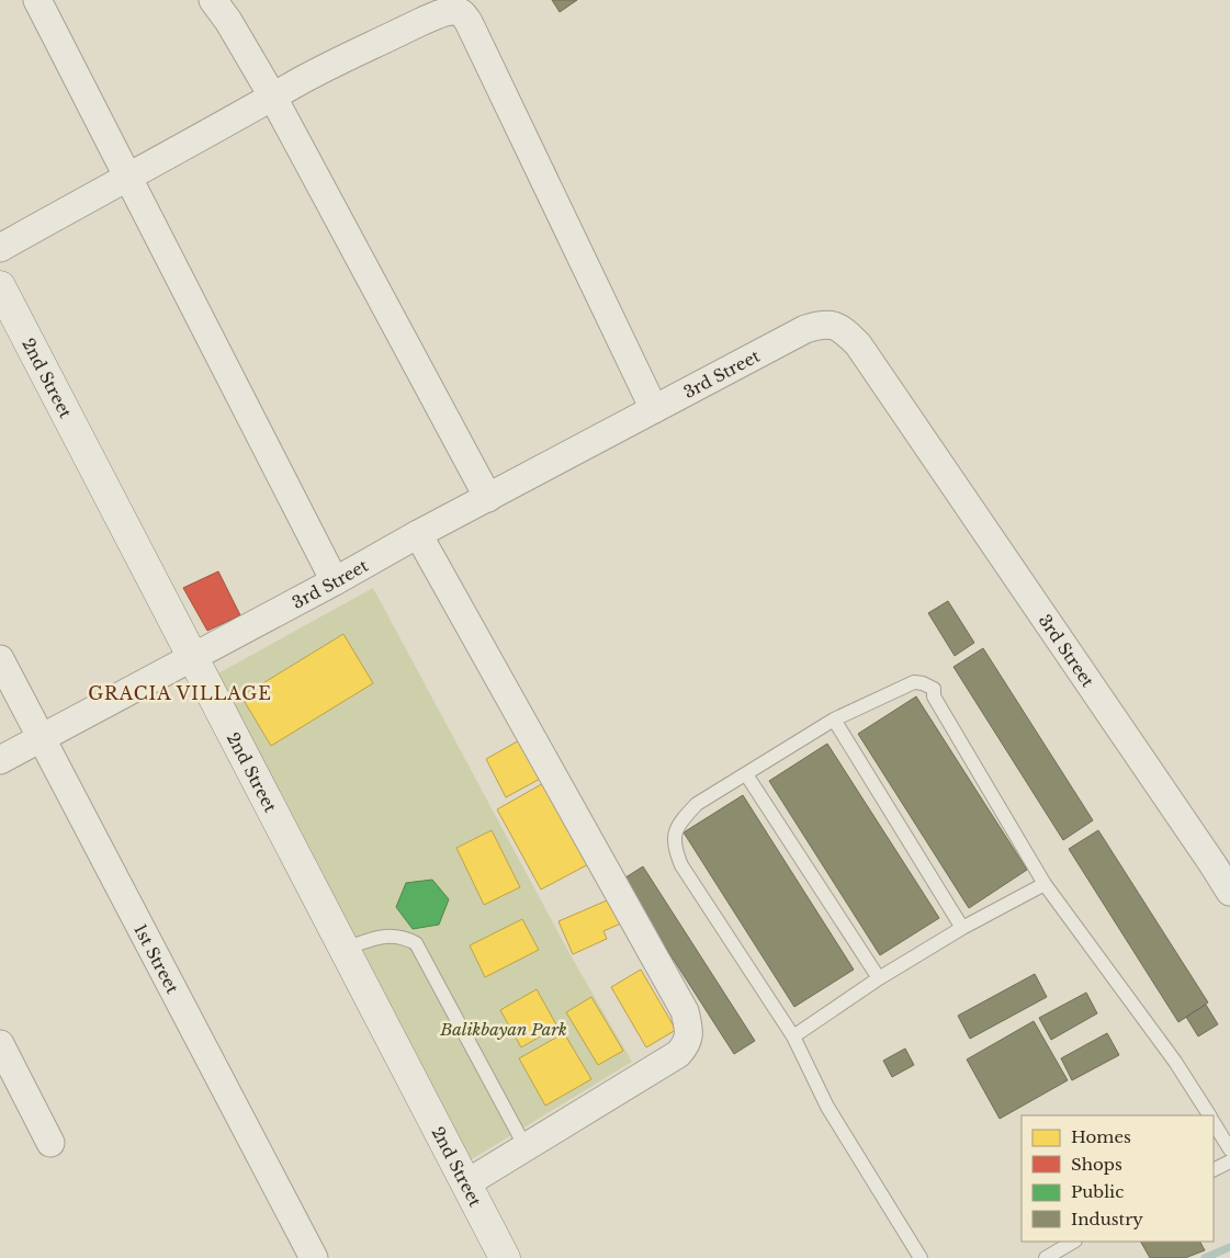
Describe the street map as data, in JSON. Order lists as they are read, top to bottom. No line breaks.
{"streets":{"street":["3rd Street","2nd Street","1st Street"]},"crossings":[["3rd Street","2nd Street"],["3rd Street","1st Street"]],"districts":["GRACIA VILLAGE"],"parks":["Balikbayan Park"],"legend":["Homes","Shops","Public","Industry"]}
